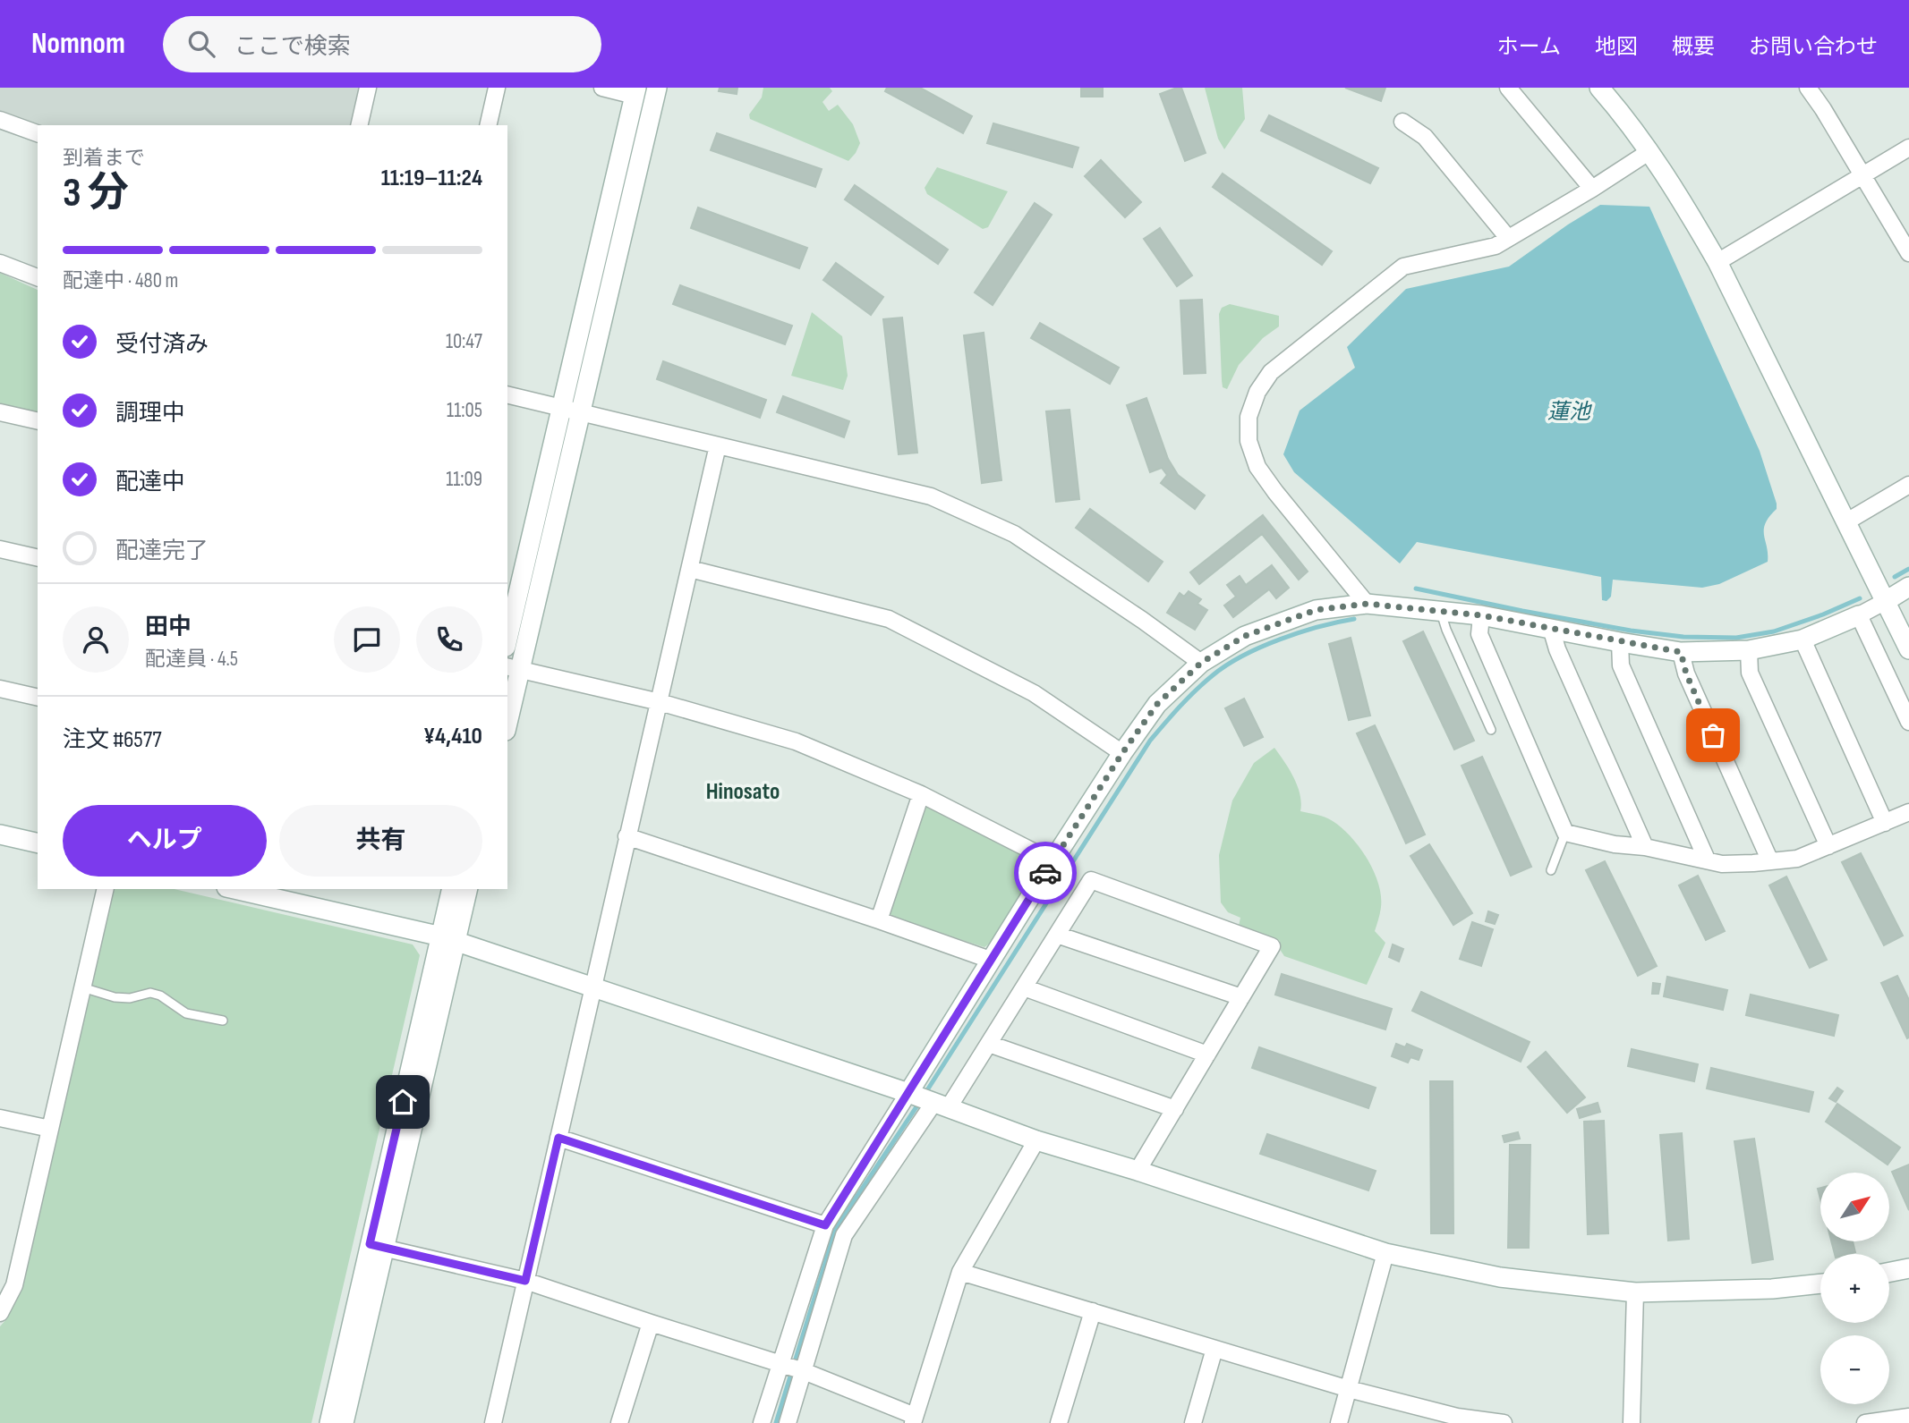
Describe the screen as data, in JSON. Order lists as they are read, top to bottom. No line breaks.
{"districts":["Hinosato"],"water":["蓮池"],"north":"top right","page":{"header":"Nomnom","search":"ここで検索","nav":["ホーム","地図","概要","お問い合わせ"],"heading":["3 分","到着まで","11:19–11:24"],"panel":["田中","配達員 · 4.5","注文 #6577","¥4,410"],"bar":"配達中 · 480 m","list":[["受付済み","10:47"],["調理中","11:05"],["配達中","11:09"],"配達完了"],"buttons":["ヘルプ","共有"],"map_buttons":["+","−"]}}
